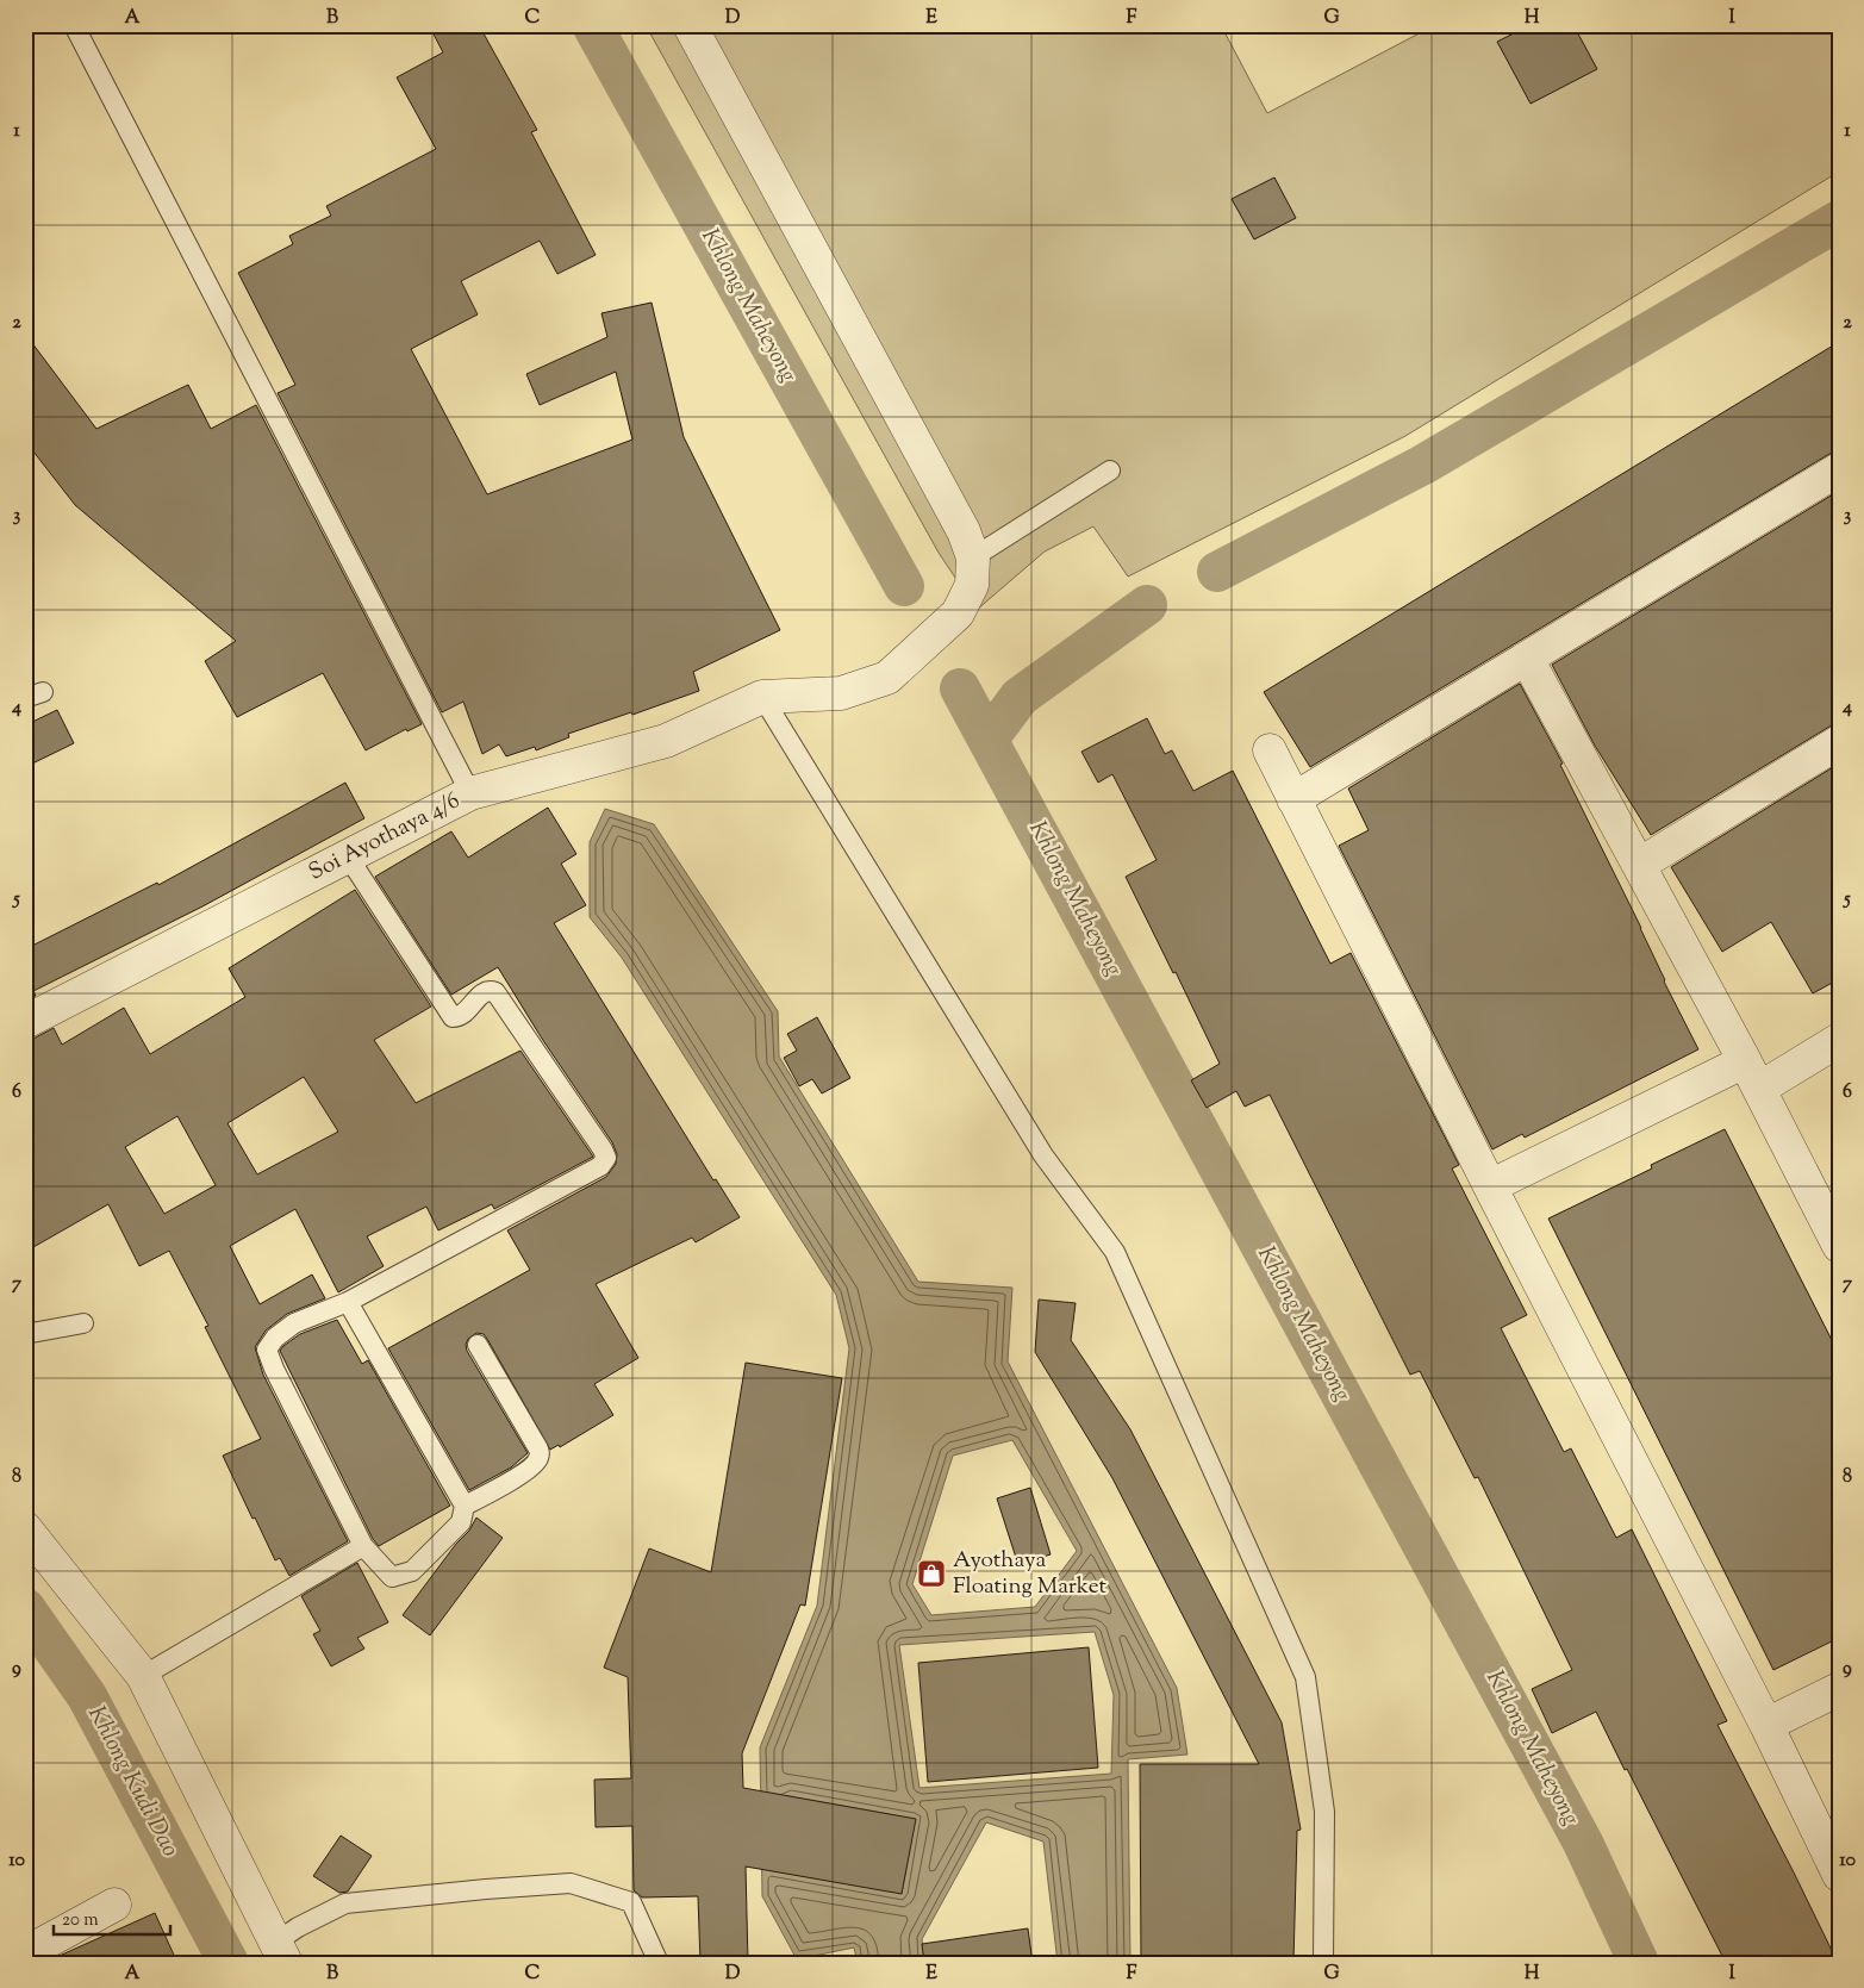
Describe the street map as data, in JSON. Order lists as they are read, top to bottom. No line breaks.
{"streets":{"street":["Soi Ayothaya 4/6"]},"water":["Khlong Maheyong","Khlong Kudi Dao"],"places":{"shop":["Ayothaya Floating Market"]},"scale_bar":"20 m","grid":{"columns":["A","B","C","D","E","F","G","H","I"],"rows":["1","2","3","4","5","6","7","8","9","10"]}}
